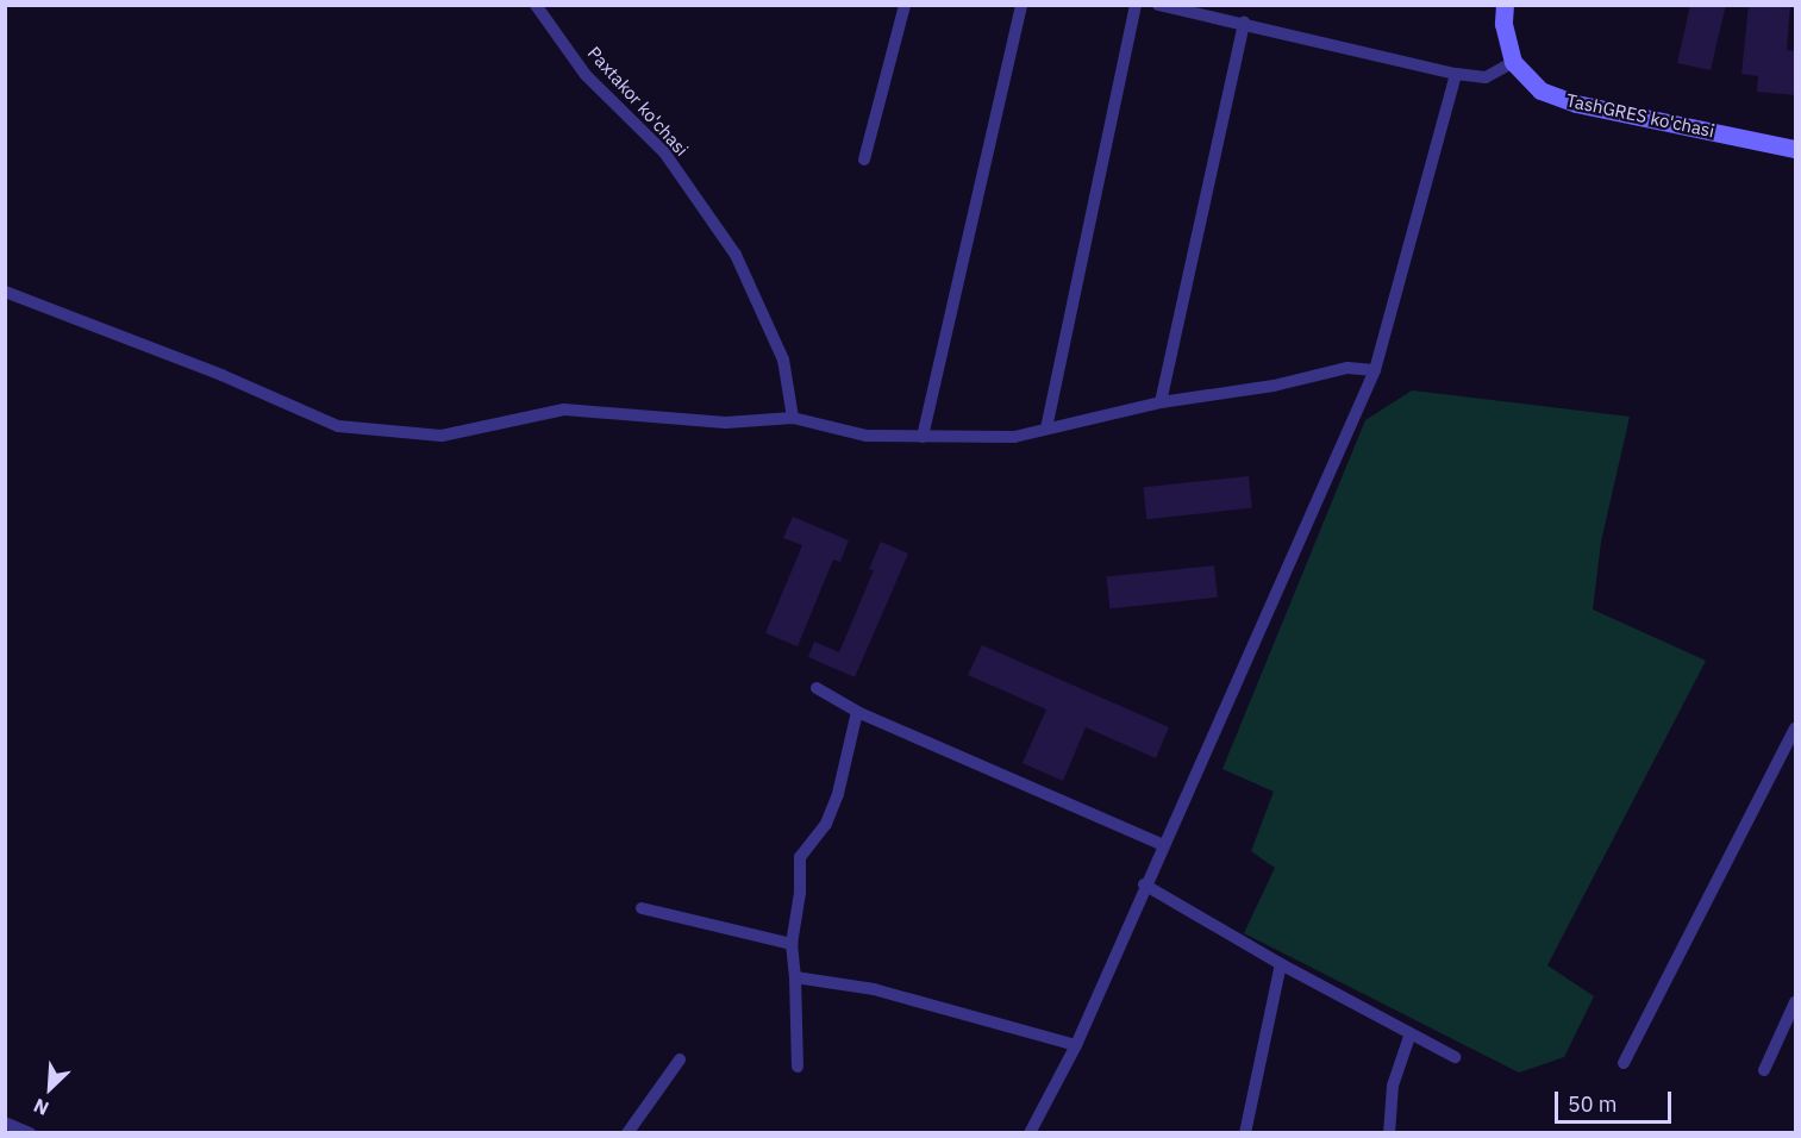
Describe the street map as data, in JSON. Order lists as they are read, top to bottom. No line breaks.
{"streets":{"main road":["TashGRES ko'chasi"],"street":["Paxtakor ko'chasi"]},"scale_bar":"50 m","north":"bottom left"}
